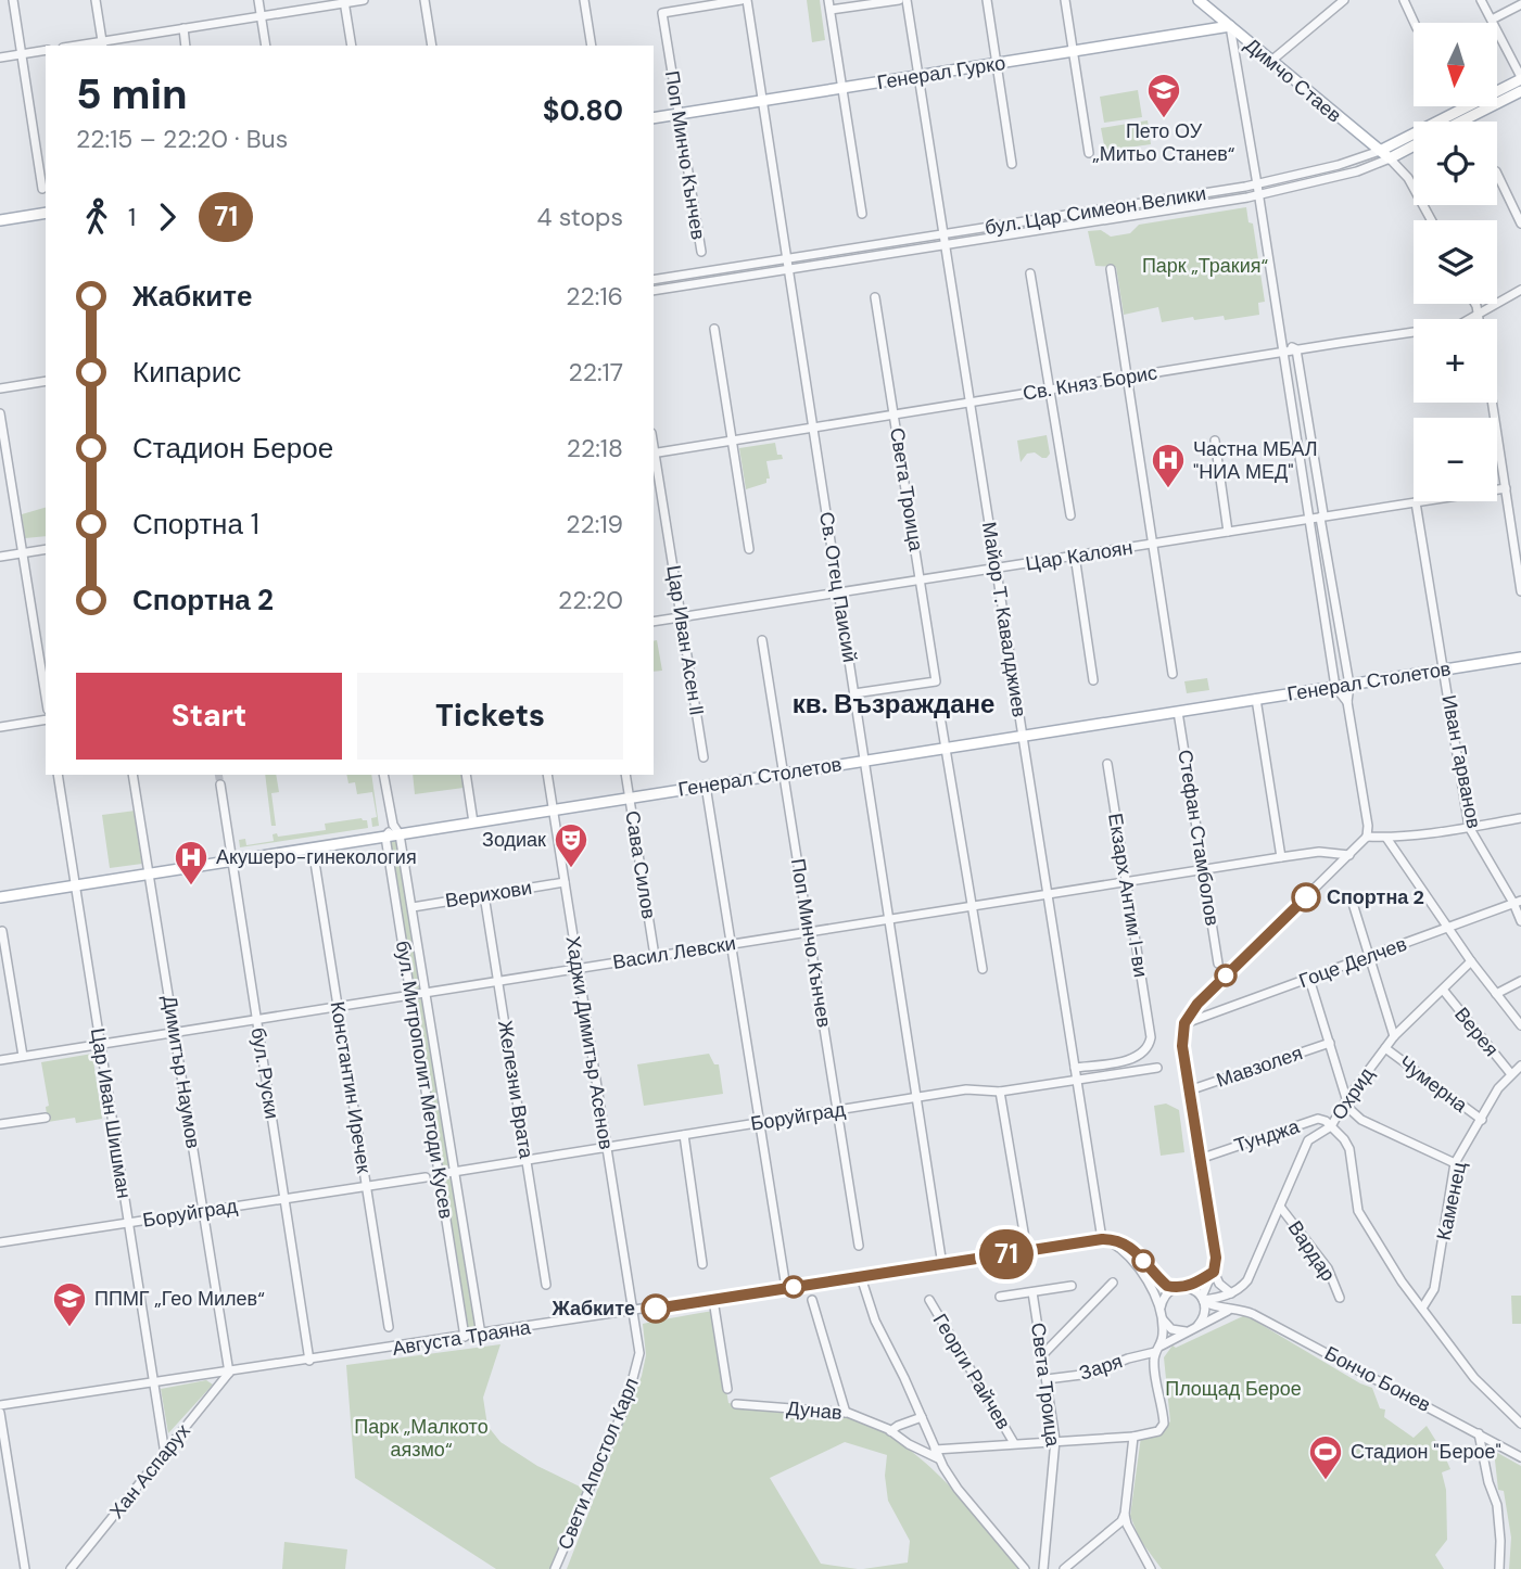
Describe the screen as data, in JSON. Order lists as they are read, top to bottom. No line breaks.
{"streets":{"main road":["Генерал Гурко","Димчо Стаев","бул. Цар Симеон Велики","Генерал Столетов"],"street":["Поп Минчо Кънчев","Св. Княз Борис","Света Троица","Цар Калоян","Св. Отец Паисий","Майор Т. Кавалджиев","Цар Иван Асен II","Иван Гарванов","Стефан Стамболов","Сава Силов","Верихови","Екзарх Антим I-ви","Васил Левски","Гоце Делчев","Верея","Хаджи Димитър Асенов","Мавзолея","Димитър Наумов","бул. Руски","бул. Митрополит Методи Кусев","Чумерна","Константин Иречек","Железни Врата","Охрид","Цар Иван Шишман","Боруйград","Тунджа","Каменец","Вардар","Августа Траяна","Заря","Георги Райчев","Бончо Бонев","Дунав","Свети Апостол Карл","Хан Аспарух"]},"crossings":[["Генерал Гурко","Димчо Стаев"],["Генерал Гурко","Поп Минчо Кънчев"],["Генерал Гурко","Св. Отец Паисий"],["Генерал Гурко","Майор Т. Кавалджиев"],["Димчо Стаев","бул. Цар Симеон Велики"],["Поп Минчо Кънчев","Св. Отец Паисий"],["Поп Минчо Кънчев","Генерал Столетов"],["Поп Минчо Кънчев","Васил Левски"],["Поп Минчо Кънчев","Боруйград"],["бул. Цар Симеон Велики","Св. Отец Паисий"],["бул. Цар Симеон Велики","Майор Т. Кавалджиев"],["Св. Княз Борис","Света Троица"],["Св. Княз Борис","Св. Отец Паисий"],["Св. Княз Борис","Майор Т. Кавалджиев"],["Св. Княз Борис","Цар Иван Асен II"],["Света Троица","Цар Калоян"],["Света Троица","Св. Отец Паисий"],["Света Троица","Заря"],["Цар Калоян","Св. Отец Паисий"],["Цар Калоян","Майор Т. Кавалджиев"],["Цар Калоян","Цар Иван Асен II"],["Св. Отец Паисий","Генерал Столетов"],["Св. Отец Паисий","Васил Левски"],["Св. Отец Паисий","Боруйград"],["Св. Отец Паисий","Августа Траяна"],["Майор Т. Кавалджиев","Генерал Столетов"],["Майор Т. Кавалджиев","Екзарх Антим I-ви"],["Майор Т. Кавалджиев","Васил Левски"],["Майор Т. Кавалджиев","Боруйград"],["Майор Т. Кавалджиев","Августа Траяна"],["Генерал Столетов","Иван Гарванов"],["Генерал Столетов","Стефан Стамболов"],["Генерал Столетов","Сава Силов"],["Генерал Столетов","Хаджи Димитър Асенов"],["Генерал Столетов","Димитър Наумов"],["Генерал Столетов","бул. Руски"],["Генерал Столетов","бул. Митрополит Методи Кусев"],["Генерал Столетов","Константин Иречек"],["Генерал Столетов","Цар Иван Шишман"],["Иван Гарванов","Гоце Делчев"],["Стефан Стамболов","Васил Левски"],["Сава Силов","Васил Левски"],["Верихови","Хаджи Димитър Асенов"],["Верихови","бул. Митрополит Методи Кусев"],["Верихови","Железни Врата"],["Екзарх Антим I-ви","Васил Левски"],["Васил Левски","Хаджи Димитър Асенов"],["Васил Левски","Димитър Наумов"],["Васил Левски","бул. Руски"],["Васил Левски","бул. Митрополит Методи Кусев"],["Васил Левски","Константин Иречек"],["Васил Левски","Железни Врата"],["Васил Левски","Цар Иван Шишман"],["Верея","Охрид"],["Верея","Каменец"],["Хаджи Димитър Асенов","Боруйград"],["Хаджи Димитър Асенов","Августа Траяна"],["Хаджи Димитър Асенов","Свети Апостол Карл"],["Димитър Наумов","Боруйград"],["Димитър Наумов","Августа Траяна"],["Димитър Наумов","Хан Аспарух"],["бул. Руски","Боруйград"],["бул. Руски","Августа Траяна"],["бул. Митрополит Методи Кусев","Боруйград"],["бул. Митрополит Методи Кусев","Августа Траяна"],["Чумерна","Охрид"],["Чумерна","Каменец"],["Константин Иречек","Боруйград"],["Железни Врата","Боруйград"],["Охрид","Тунджа"],["Охрид","Вардар"],["Цар Иван Шишман","Боруйград"],["Цар Иван Шишман","Августа Траяна"],["Цар Иван Шишман","Хан Аспарух"],["Августа Траяна","Свети Апостол Карл"],["Августа Траяна","Хан Аспарух"],["Заря","Бончо Бонев"]],"districts":["кв. Възраждане"],"parks":["Парк „Тракия“","Площад Берое","Парк „Малкото аязмо“"],"places":{"school or university":["Пето ОУ „Митьо Станев“","ППМГ „Гео Милев“"],"hospital":["Частна МБАЛ \"НИА МЕД\"","Акушеро-гинекология"],"theatre":["Зодиак"],"other":["Спортна 2","Жабките"],"sports":["Стадион \"Берое\""]},"lines":["bus line 71"],"north":"bottom","page":{"on_map":"71","map_buttons":["+","−"],"heading":["5 min","22:15 – 22:20 · Bus","$0.80"],"legs":["1","71","4 stops"],"list":[{"name":"Жабките","value":"22:16"},{"name":"Кипарис","value":"22:17"},{"name":"Стадион Берое","value":"22:18"},{"name":"Спортна 1","value":"22:19"},{"name":"Спортна 2","value":"22:20"}],"buttons":["Start","Tickets"]}}
